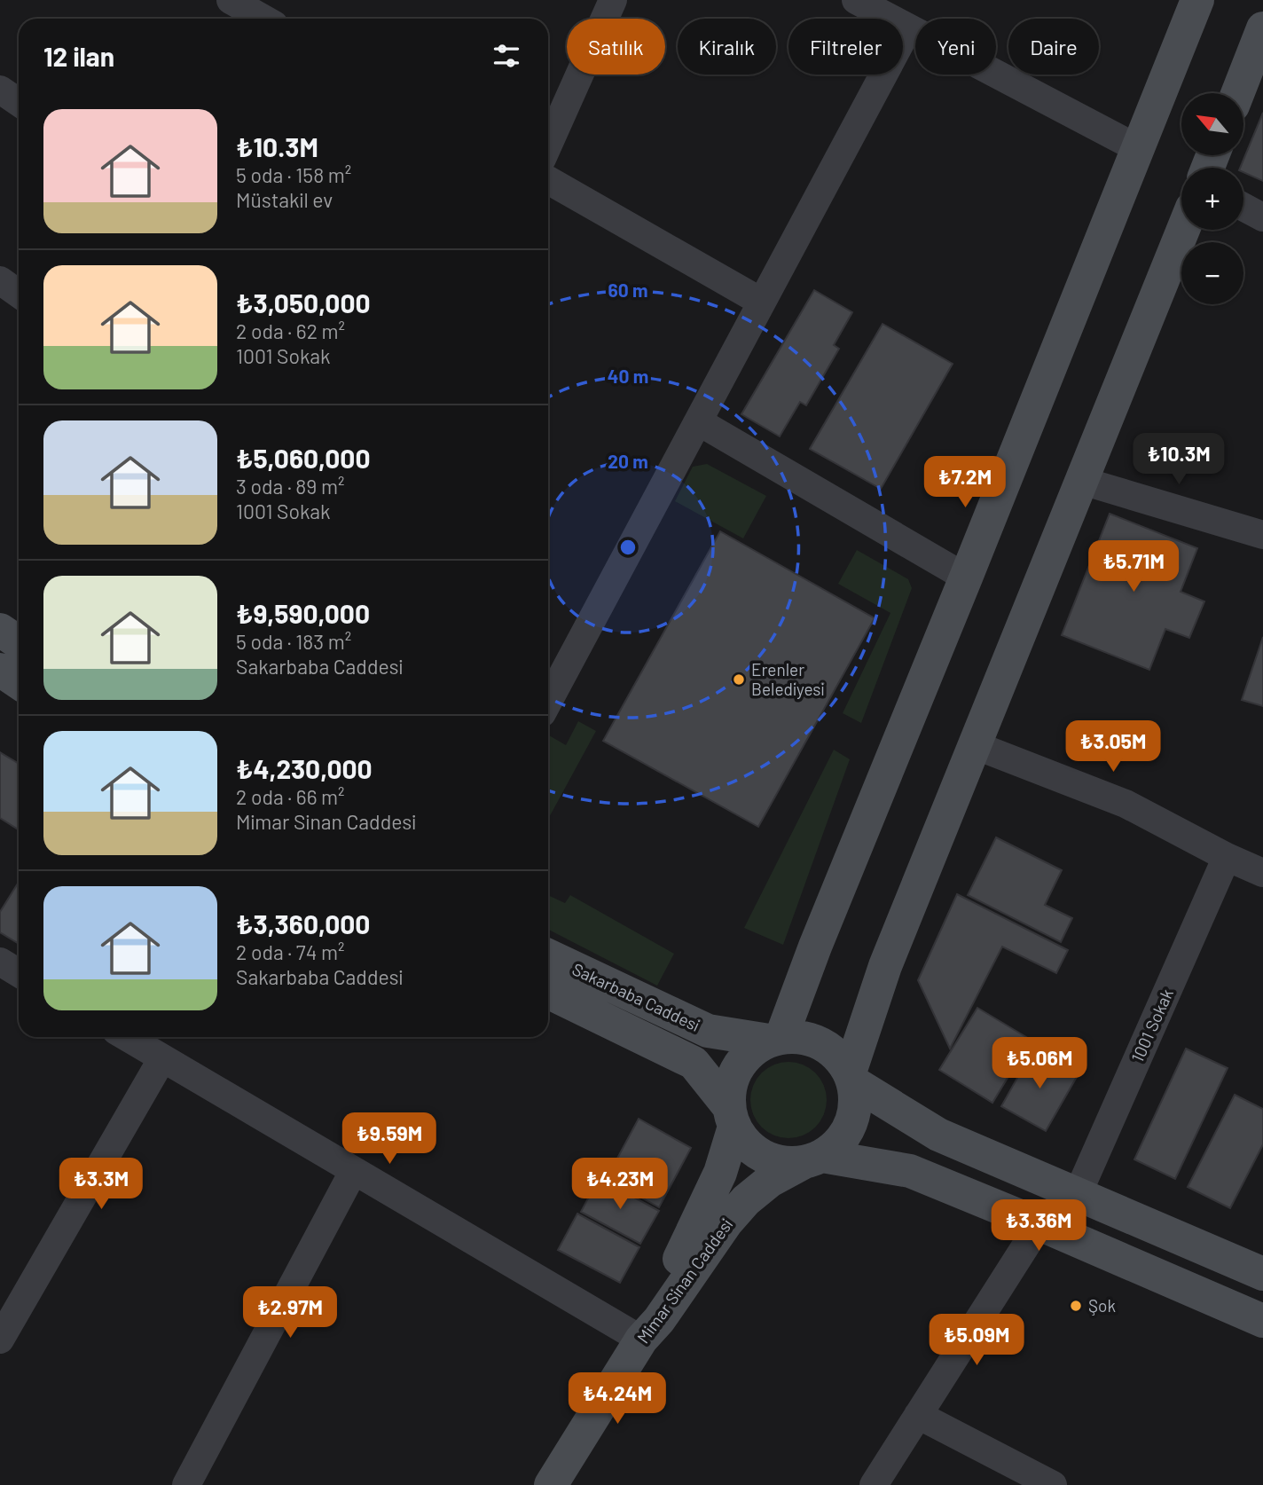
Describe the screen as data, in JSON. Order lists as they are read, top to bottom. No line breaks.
{"streets":{"main road":["Sakarbaba Caddesi","Mimar Sinan Caddesi"],"street":["1001 Sokak"]},"crossings":[["Sakarbaba Caddesi","Mimar Sinan Caddesi"]],"places":["Erenler Belediyesi","Şok"],"north":"top left","page":{"chip":["Satılık","Kiralık","Filtreler","Yeni","Daire"],"heading":"12 ilan","map_buttons":["+","−"],"list":[{"name":"₺10.3M","note":"5 oda · 158 m² · Müstakil ev"},{"name":"₺3,050,000","note":"2 oda · 62 m² · 1001 Sokak"},{"name":"₺5,060,000","note":"3 oda · 89 m² · 1001 Sokak"},{"name":"₺9,590,000","note":"5 oda · 183 m² · Sakarbaba Caddesi"},{"name":"₺4,230,000","note":"2 oda · 66 m² · Mimar Sinan Caddesi"},{"name":"₺3,360,000","note":"2 oda · 74 m² · Sakarbaba Caddesi"}],"price":["₺10.3M","₺7.2M","₺5.71M","₺3.05M","₺5.06M","₺9.59M","₺3.3M","₺4.23M","₺3.36M","₺2.97M","₺5.09M","₺4.24M"]},"rings":["60 m","40 m","20 m"]}
